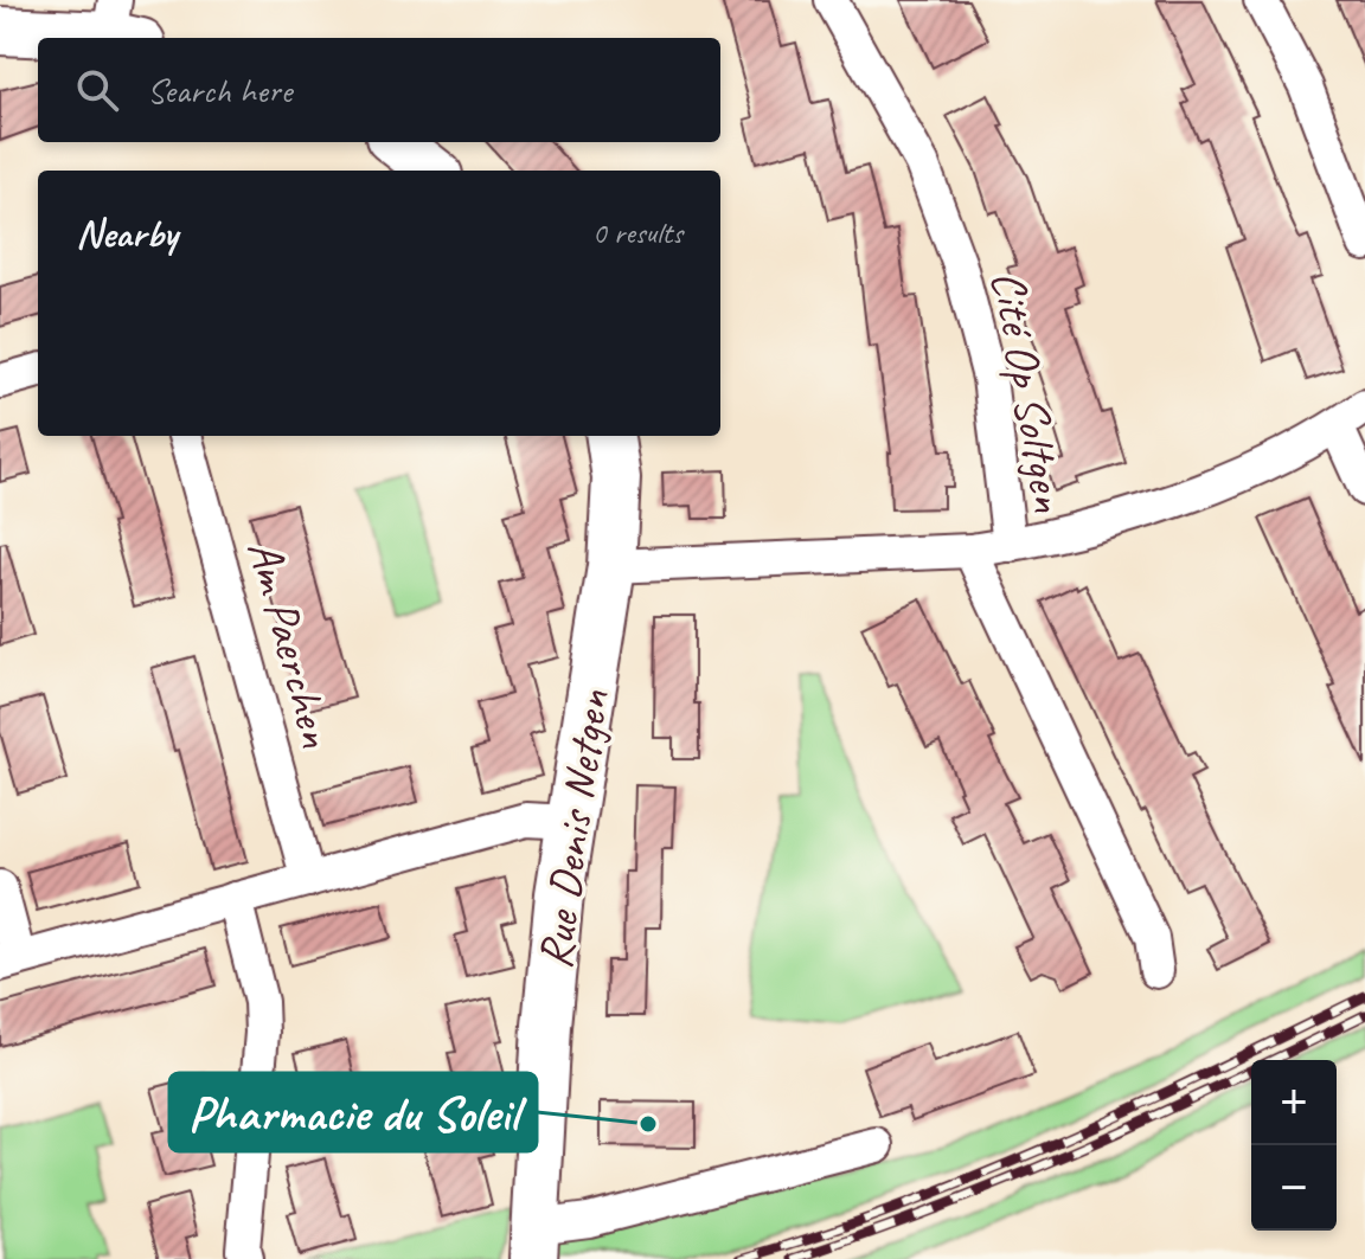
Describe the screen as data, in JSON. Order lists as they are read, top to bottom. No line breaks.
{"streets":{"main road":["Rue Denis Netgen"],"street":["Cité Op Soltgen","Am Paerchen"]},"crossings":[["Cité Op Soltgen","Rue Denis Netgen"]],"places":["Pharmacie du Soleil"],"page":{"search":"Search here","heading":["Nearby","0 results"],"map_buttons":["+","−"]}}
